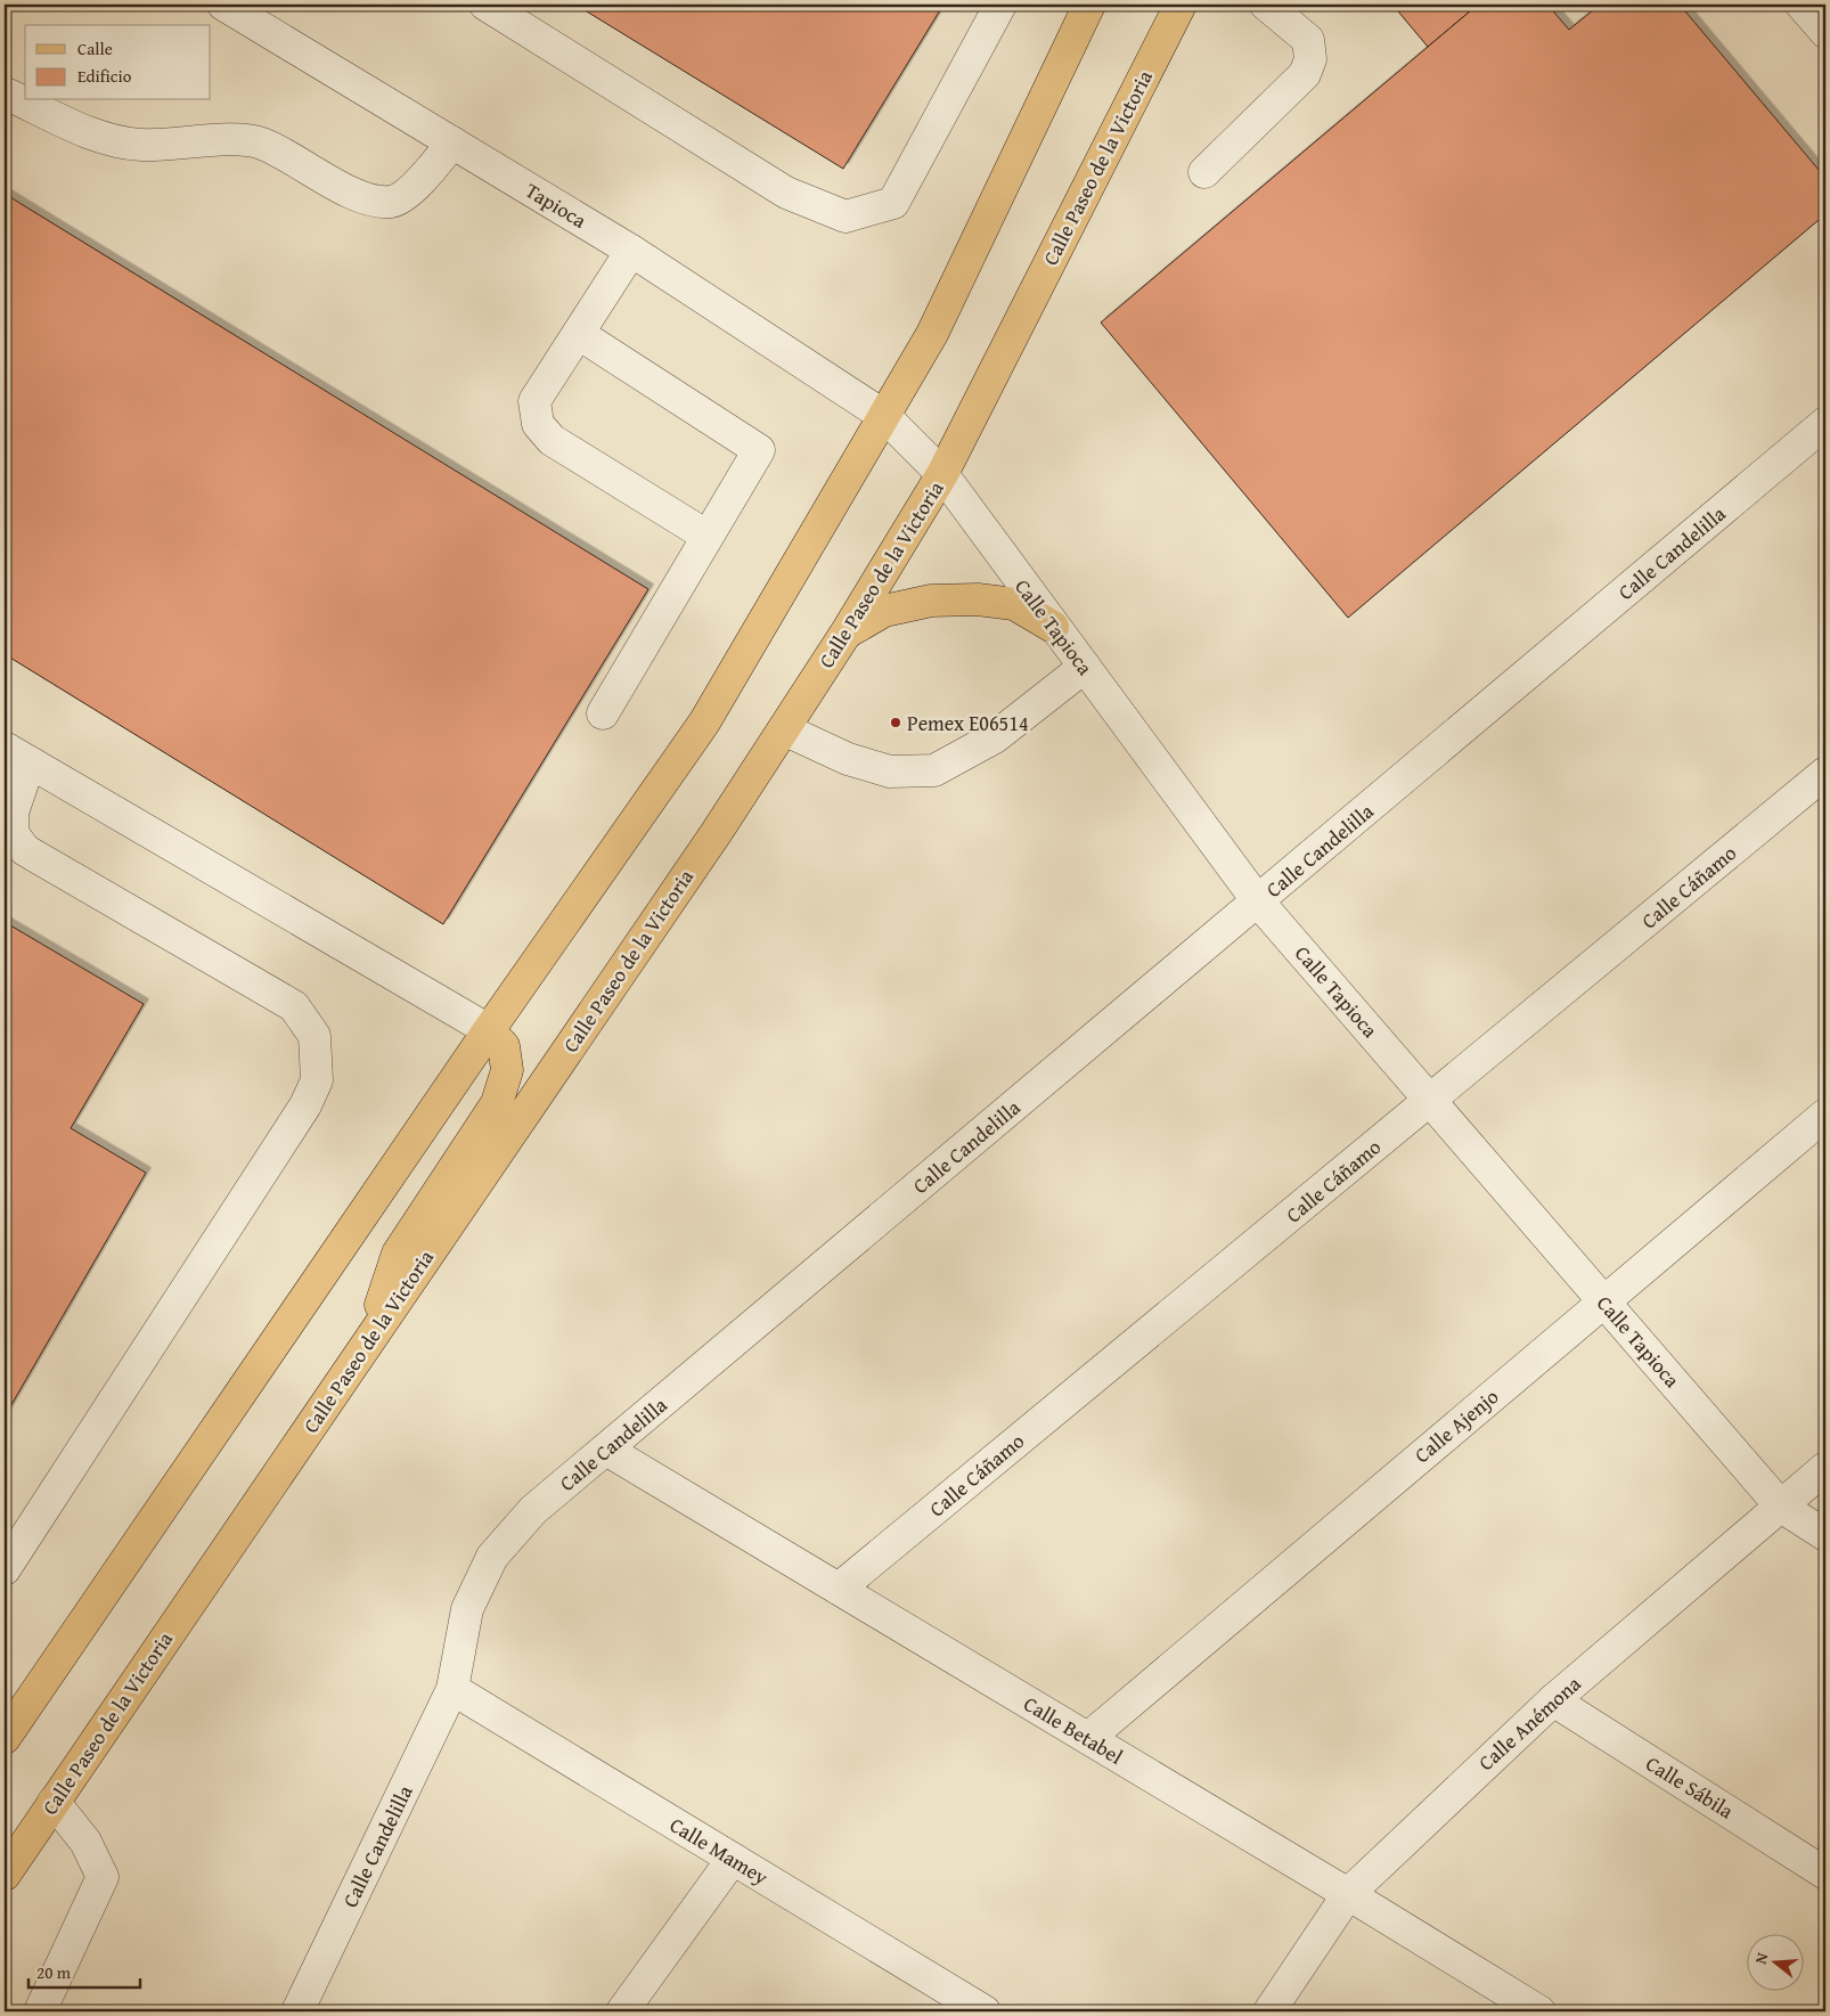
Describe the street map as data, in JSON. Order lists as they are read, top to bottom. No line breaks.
{"streets":{"main road":["Calle Paseo de la Victoria"],"street":["Tapioca","Calle Candelilla","Calle Tapioca","Calle Cáñamo","Calle Ajenjo","Calle Anémona","Calle Betabel","Calle Sábila","Calle Mamey"]},"crossings":[["Calle Paseo de la Victoria","Calle Tapioca"],["Tapioca","Calle Tapioca"],["Calle Candelilla","Calle Tapioca"],["Calle Candelilla","Calle Betabel"],["Calle Candelilla","Calle Mamey"],["Calle Tapioca","Calle Cáñamo"],["Calle Tapioca","Calle Ajenjo"],["Calle Tapioca","Calle Anémona"],["Calle Cáñamo","Calle Betabel"],["Calle Ajenjo","Calle Betabel"],["Calle Anémona","Calle Betabel"],["Calle Anémona","Calle Sábila"]],"places":["Pemex E06514"],"legend":["Calle","Edificio"],"scale_bar":"20 m","north":"left"}
